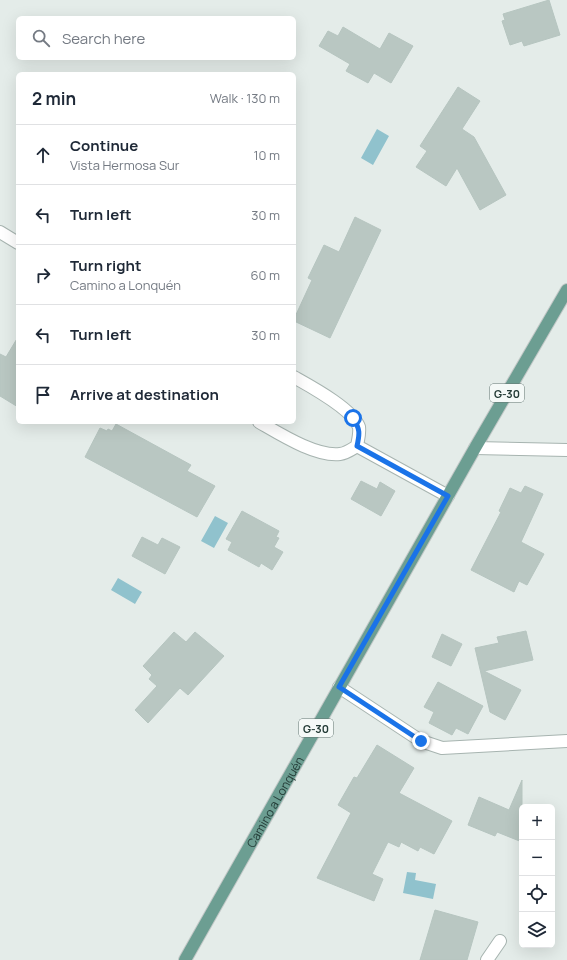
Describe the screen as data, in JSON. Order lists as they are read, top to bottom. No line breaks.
{"streets":{"main road":["G-30","Camino a Lonquén"]},"page":{"search":"Search here","heading":["2 min","Walk · 130 m"],"list":[["Continue","Vista Hermosa Sur","10 m"],["Turn left","30 m"],["Turn right","Camino a Lonquén","60 m"],["Turn left","30 m"],"Arrive at destination"],"map_buttons":["+","−"]}}
